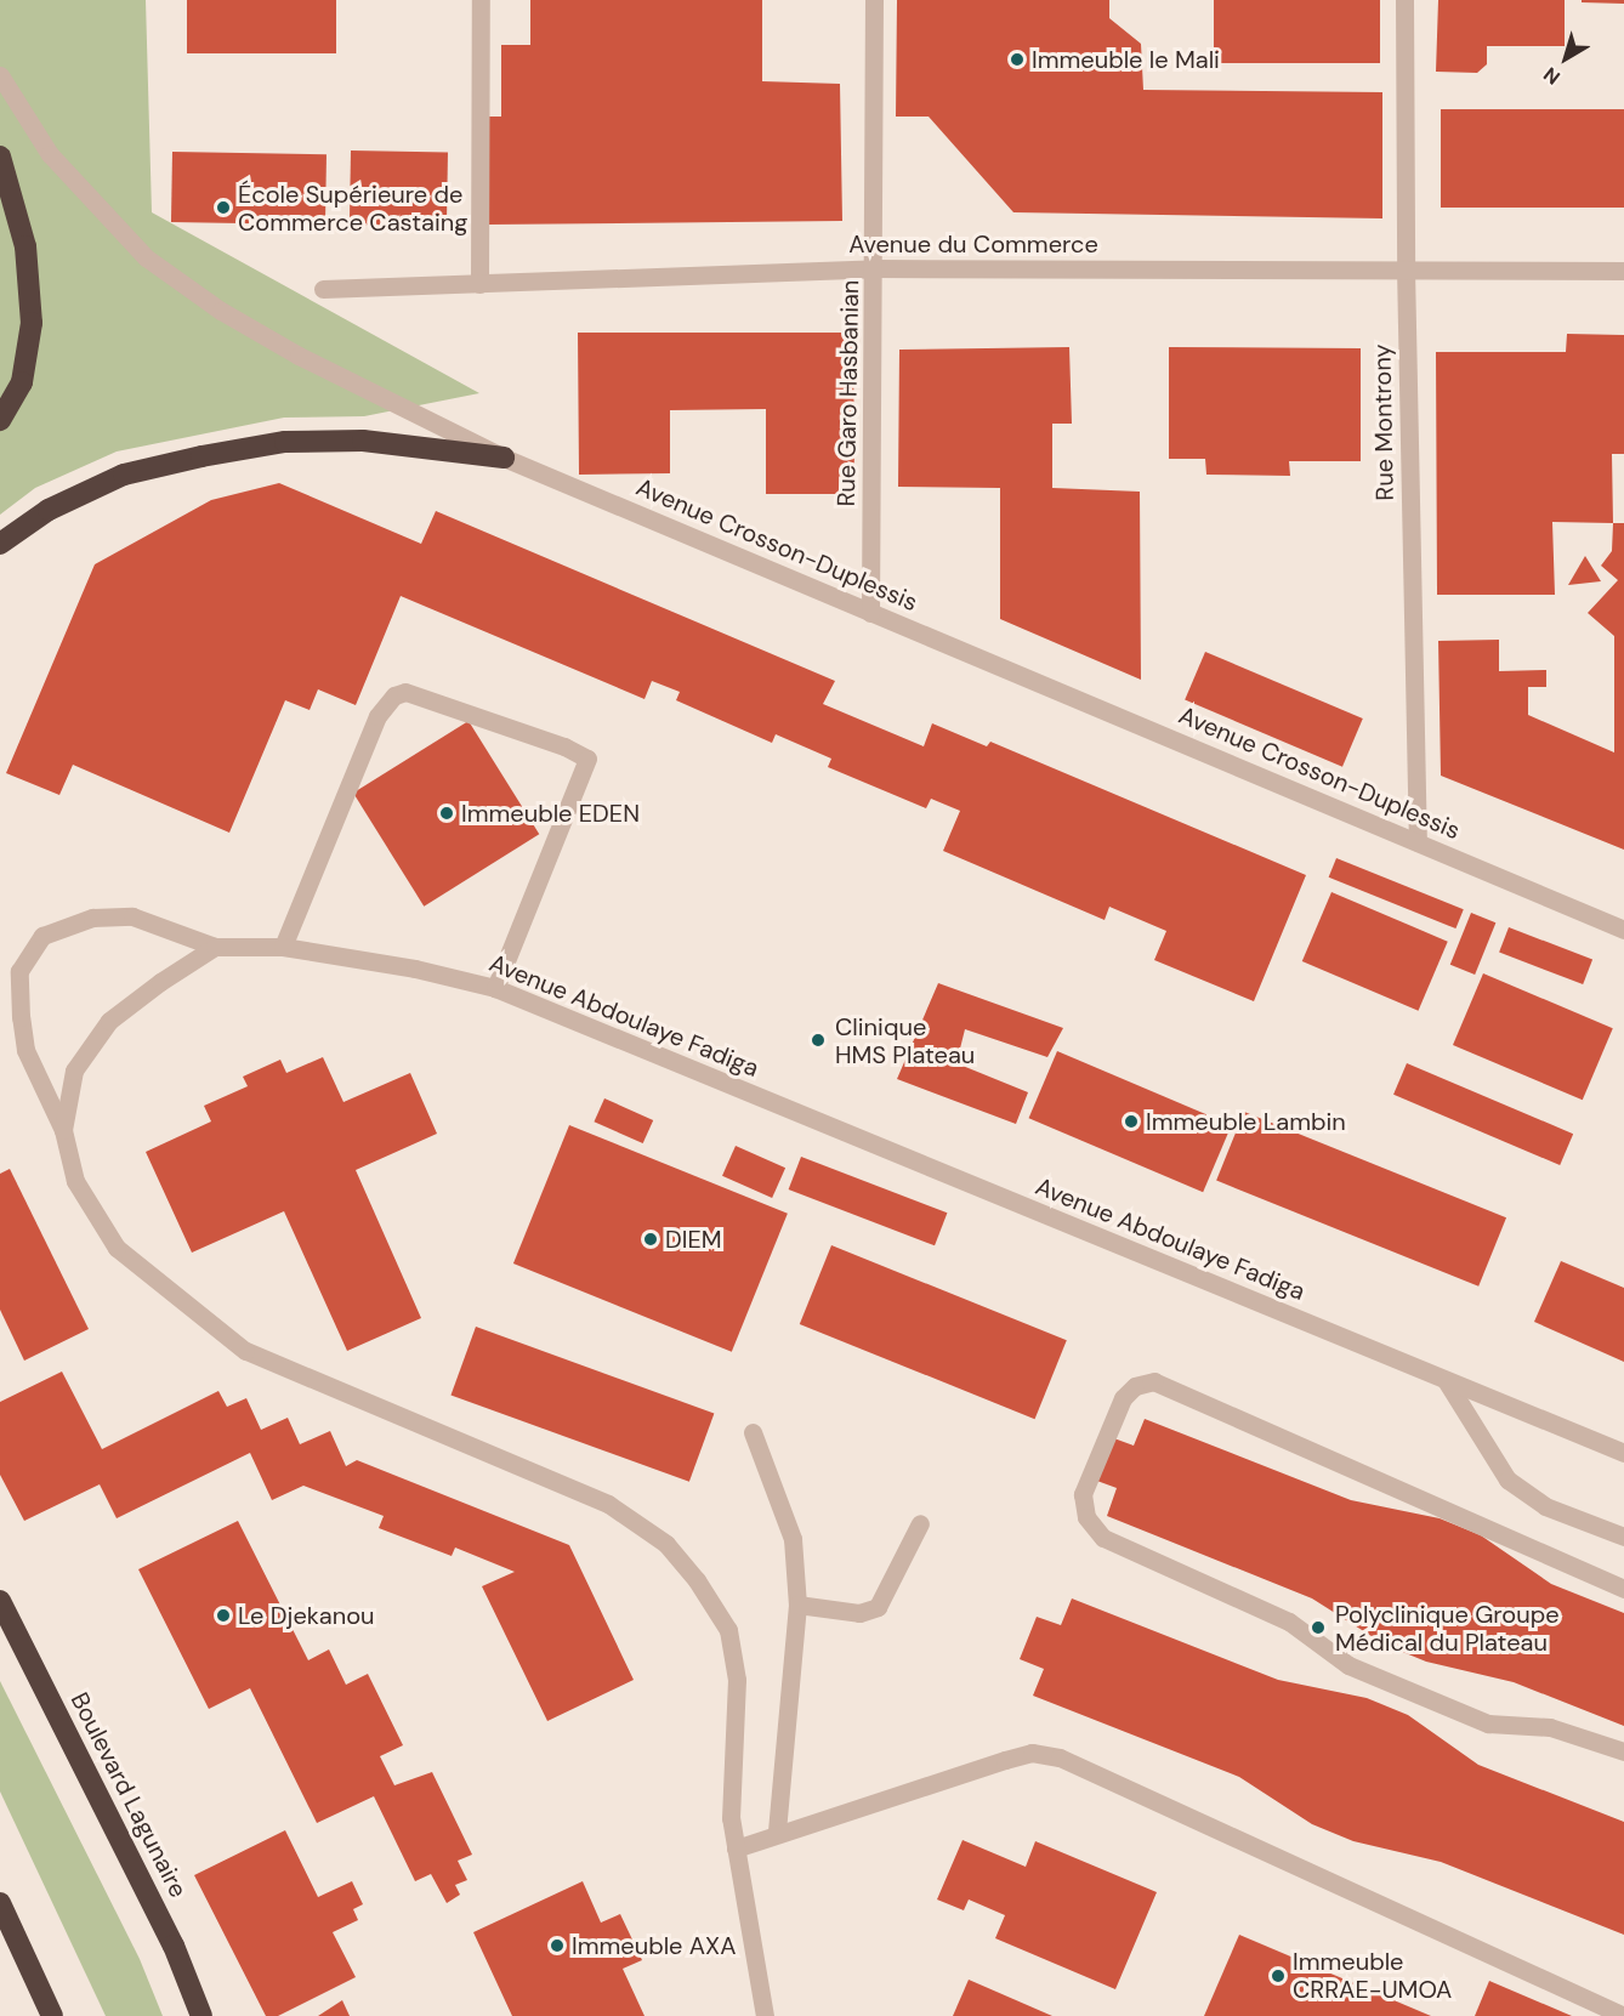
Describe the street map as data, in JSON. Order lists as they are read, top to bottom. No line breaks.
{"streets":{"highway":["Boulevard Lagunaire"],"street":["Avenue du Commerce","Rue Garo Hasbanian","Rue Montrony","Avenue Crosson-Duplessis","Avenue Abdoulaye Fadiga"]},"crossings":[["Avenue du Commerce","Rue Garo Hasbanian"],["Avenue du Commerce","Rue Montrony"],["Rue Garo Hasbanian","Avenue Crosson-Duplessis"],["Rue Montrony","Avenue Crosson-Duplessis"]],"places":["Immeuble le Mali","École Supérieure de Commerce Castaing","Immeuble EDEN","Clinique HMS Plateau","Immeuble Lambin","DIEM","Le Djekanou","Polyclinique Groupe Médical du Plateau","Immeuble AXA","Immeuble CRRAE-UMOA"],"north":"bottom left"}
